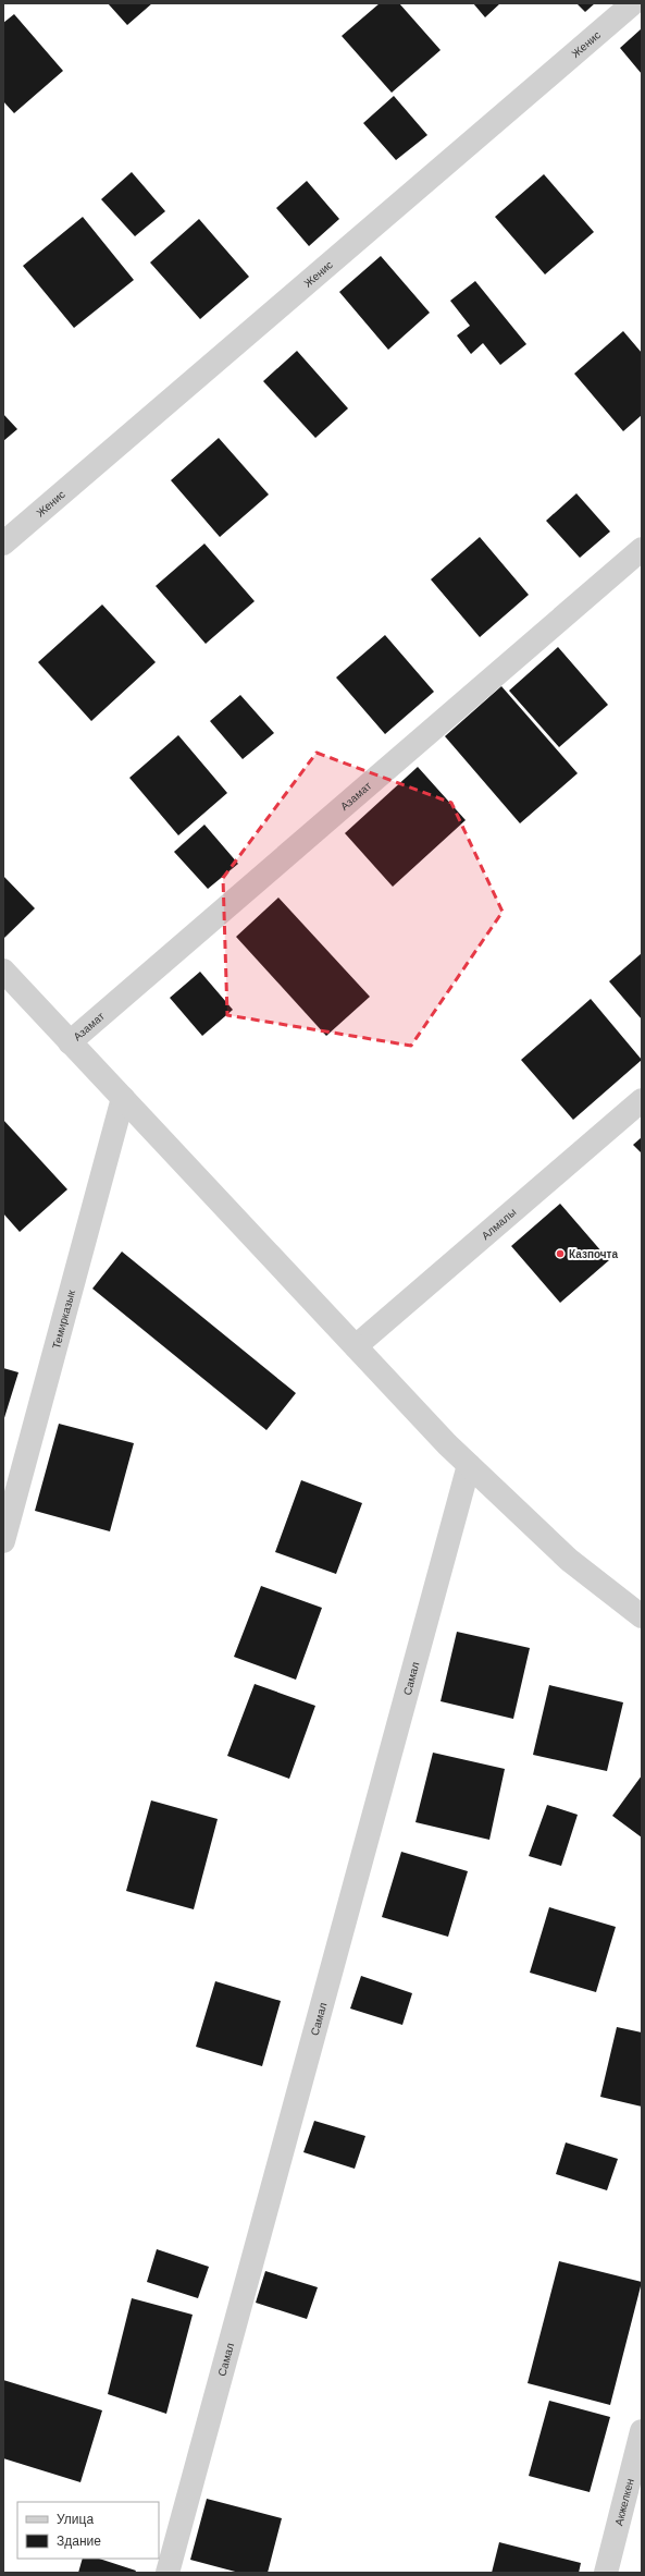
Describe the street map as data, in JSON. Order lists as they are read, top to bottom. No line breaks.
{"streets":{"street":["Женис","Азамат","Алмалы","Темирказык","Самал","Акжелкен"]},"places":["Казпочта"],"legend":["Улица","Здание"]}
